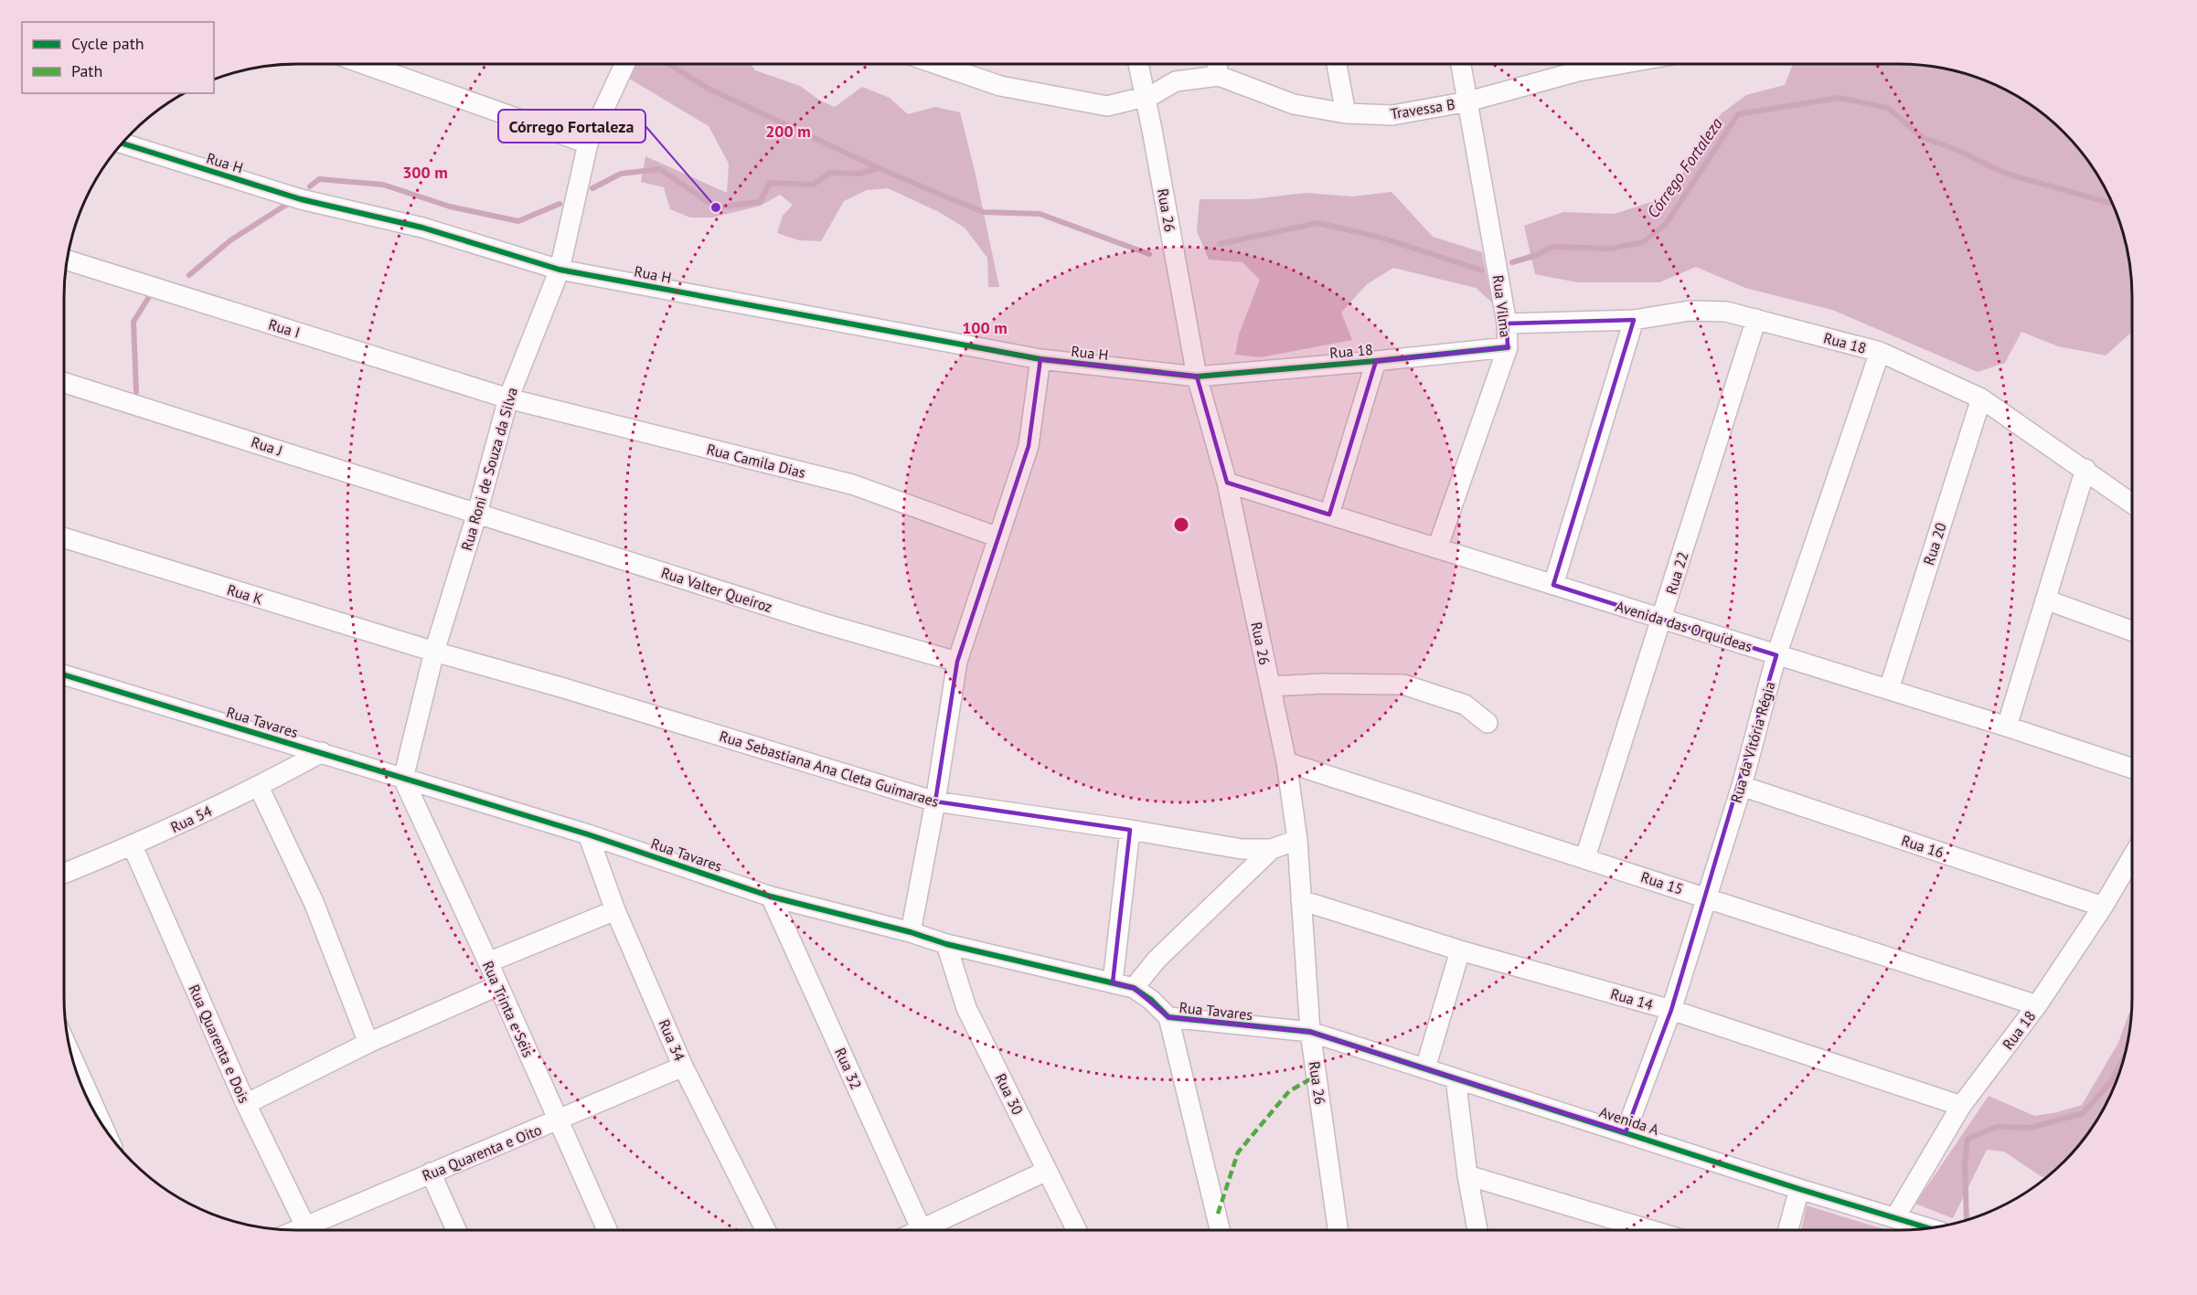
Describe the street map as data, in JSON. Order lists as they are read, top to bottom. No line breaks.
{"streets":{"street":["Travessa B","Rua H","Rua 26","Rua Vilma","Rua I","Rua 18","Rua J","Rua Camila Dias","Rua Roni de Souza da Silva","Rua 20","Rua 22","Rua Valter Queiroz","Rua K","Avenida das Orquídeas","Rua Tavares","Rua da Vitória Régia","Rua Sebastiana Ana Cleta Guimaraes","Rua 54","Rua 16","Rua 15","Rua 14","Rua Trinta e Seis","Rua 34","Rua Quarenta e Dois","Rua 32","Rua 30","Avenida A","Rua Quarenta e Oito"]},"crossings":[["Travessa B","Rua 26"],["Travessa B","Rua Vilma"],["Rua H","Rua 26"],["Rua H","Rua 18"],["Rua H","Rua Roni de Souza da Silva"],["Rua 26","Rua 18"],["Rua 26","Avenida das Orquídeas"],["Rua 26","Rua Tavares"],["Rua 26","Rua Sebastiana Ana Cleta Guimaraes"],["Rua 26","Rua 15"],["Rua 26","Rua 14"],["Rua 26","Avenida A"],["Rua Vilma","Rua 18"],["Rua Vilma","Avenida das Orquídeas"],["Rua I","Rua Camila Dias"],["Rua I","Rua Roni de Souza da Silva"],["Rua 18","Rua 20"],["Rua 18","Rua 22"],["Rua 18","Rua da Vitória Régia"],["Rua 18","Rua 16"],["Rua 18","Rua 15"],["Rua 18","Rua 14"],["Rua 18","Avenida A"],["Rua J","Rua Roni de Souza da Silva"],["Rua J","Rua Valter Queiroz"],["Rua Camila Dias","Rua Roni de Souza da Silva"],["Rua Roni de Souza da Silva","Rua Valter Queiroz"],["Rua Roni de Souza da Silva","Rua K"],["Rua Roni de Souza da Silva","Rua Tavares"],["Rua Roni de Souza da Silva","Rua Sebastiana Ana Cleta Guimaraes"],["Rua Roni de Souza da Silva","Rua Trinta e Seis"],["Rua 20","Avenida das Orquídeas"],["Rua 22","Avenida das Orquídeas"],["Rua 22","Rua 15"],["Rua K","Rua Sebastiana Ana Cleta Guimaraes"],["Avenida das Orquídeas","Rua da Vitória Régia"],["Rua Tavares","Rua 54"],["Rua Tavares","Rua Trinta e Seis"],["Rua Tavares","Rua 34"],["Rua Tavares","Rua 32"],["Rua Tavares","Rua 30"],["Rua Tavares","Avenida A"],["Rua da Vitória Régia","Rua 16"],["Rua da Vitória Régia","Rua 15"],["Rua da Vitória Régia","Rua 14"],["Rua da Vitória Régia","Avenida A"],["Rua 54","Rua Quarenta e Dois"],["Rua Trinta e Seis","Rua Quarenta e Oito"],["Rua 34","Rua Quarenta e Oito"]],"water":["Córrego Fortaleza"],"places":["Córrego Fortaleza"],"legend":["Cycle path","Path"],"rings":["200 m","300 m","100 m"]}
